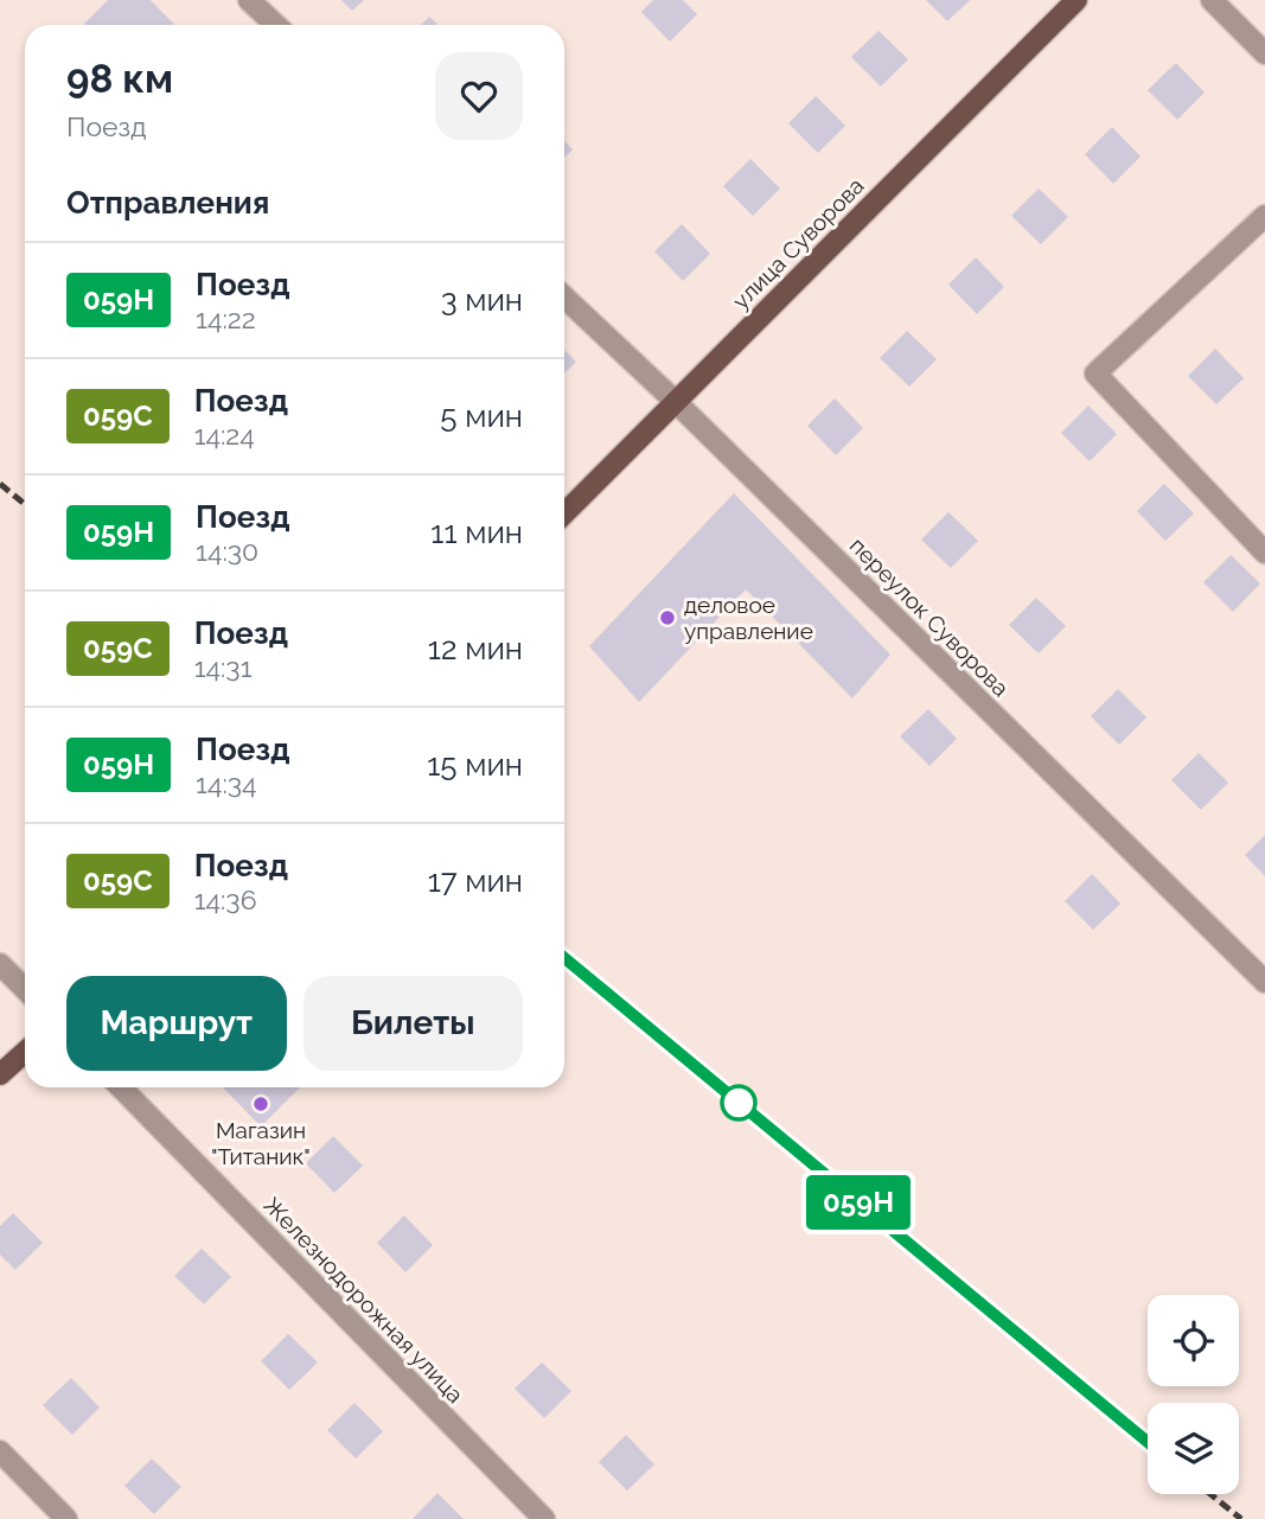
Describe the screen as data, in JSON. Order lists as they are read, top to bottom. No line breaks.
{"streets":{"main road":["улица Суворова"],"street":["переулок Суворова","Железнодорожная улица"]},"crossings":[["улица Суворова","переулок Суворова"]],"places":["деловое управление","Магазин \"Титаник\""],"page":{"on_map":"059Н","heading":[["98 км","Поезд"],"Отправления"],"list":[{"mark":"059Н","name":"Поезд","note":"14:22","value":"3 мин"},{"mark":"059С","name":"Поезд","note":"14:24","value":"5 мин"},{"mark":"059Н","name":"Поезд","note":"14:30","value":"11 мин"},{"mark":"059С","name":"Поезд","note":"14:31","value":"12 мин"},{"mark":"059Н","name":"Поезд","note":"14:34","value":"15 мин"},{"mark":"059С","name":"Поезд","note":"14:36","value":"17 мин"}],"buttons":["Маршрут","Билеты"]}}
